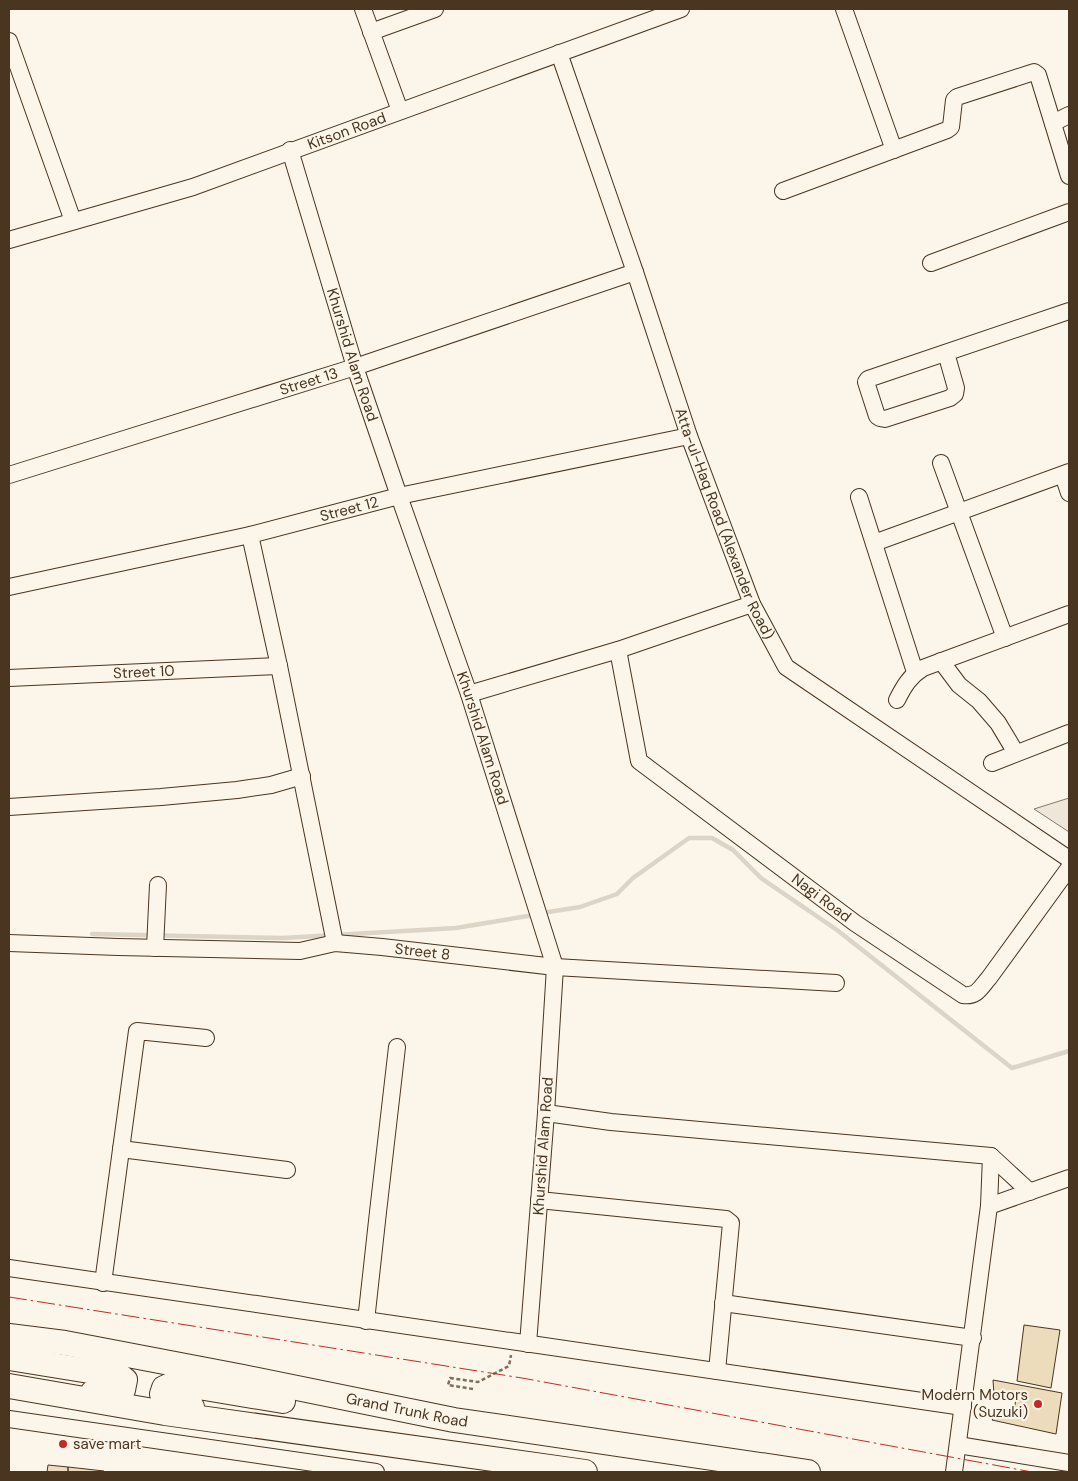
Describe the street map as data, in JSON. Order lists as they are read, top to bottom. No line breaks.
{"streets":{"highway":["Grand Trunk Road"],"street":["Kitson Road","Khurshid Alam Road","Street 13","Street 12","Atta-ul-Haq Road (Alexander Road)","Street 10","Nagi Road","Street 8"]},"crossings":[["Kitson Road","Khurshid Alam Road"],["Kitson Road","Atta-ul-Haq Road (Alexander Road)"],["Khurshid Alam Road","Street 13"],["Khurshid Alam Road","Street 12"],["Khurshid Alam Road","Street 8"],["Street 13","Atta-ul-Haq Road (Alexander Road)"],["Street 12","Atta-ul-Haq Road (Alexander Road)"]],"places":["Modern Motors (Suzuki)","save mart"]}
